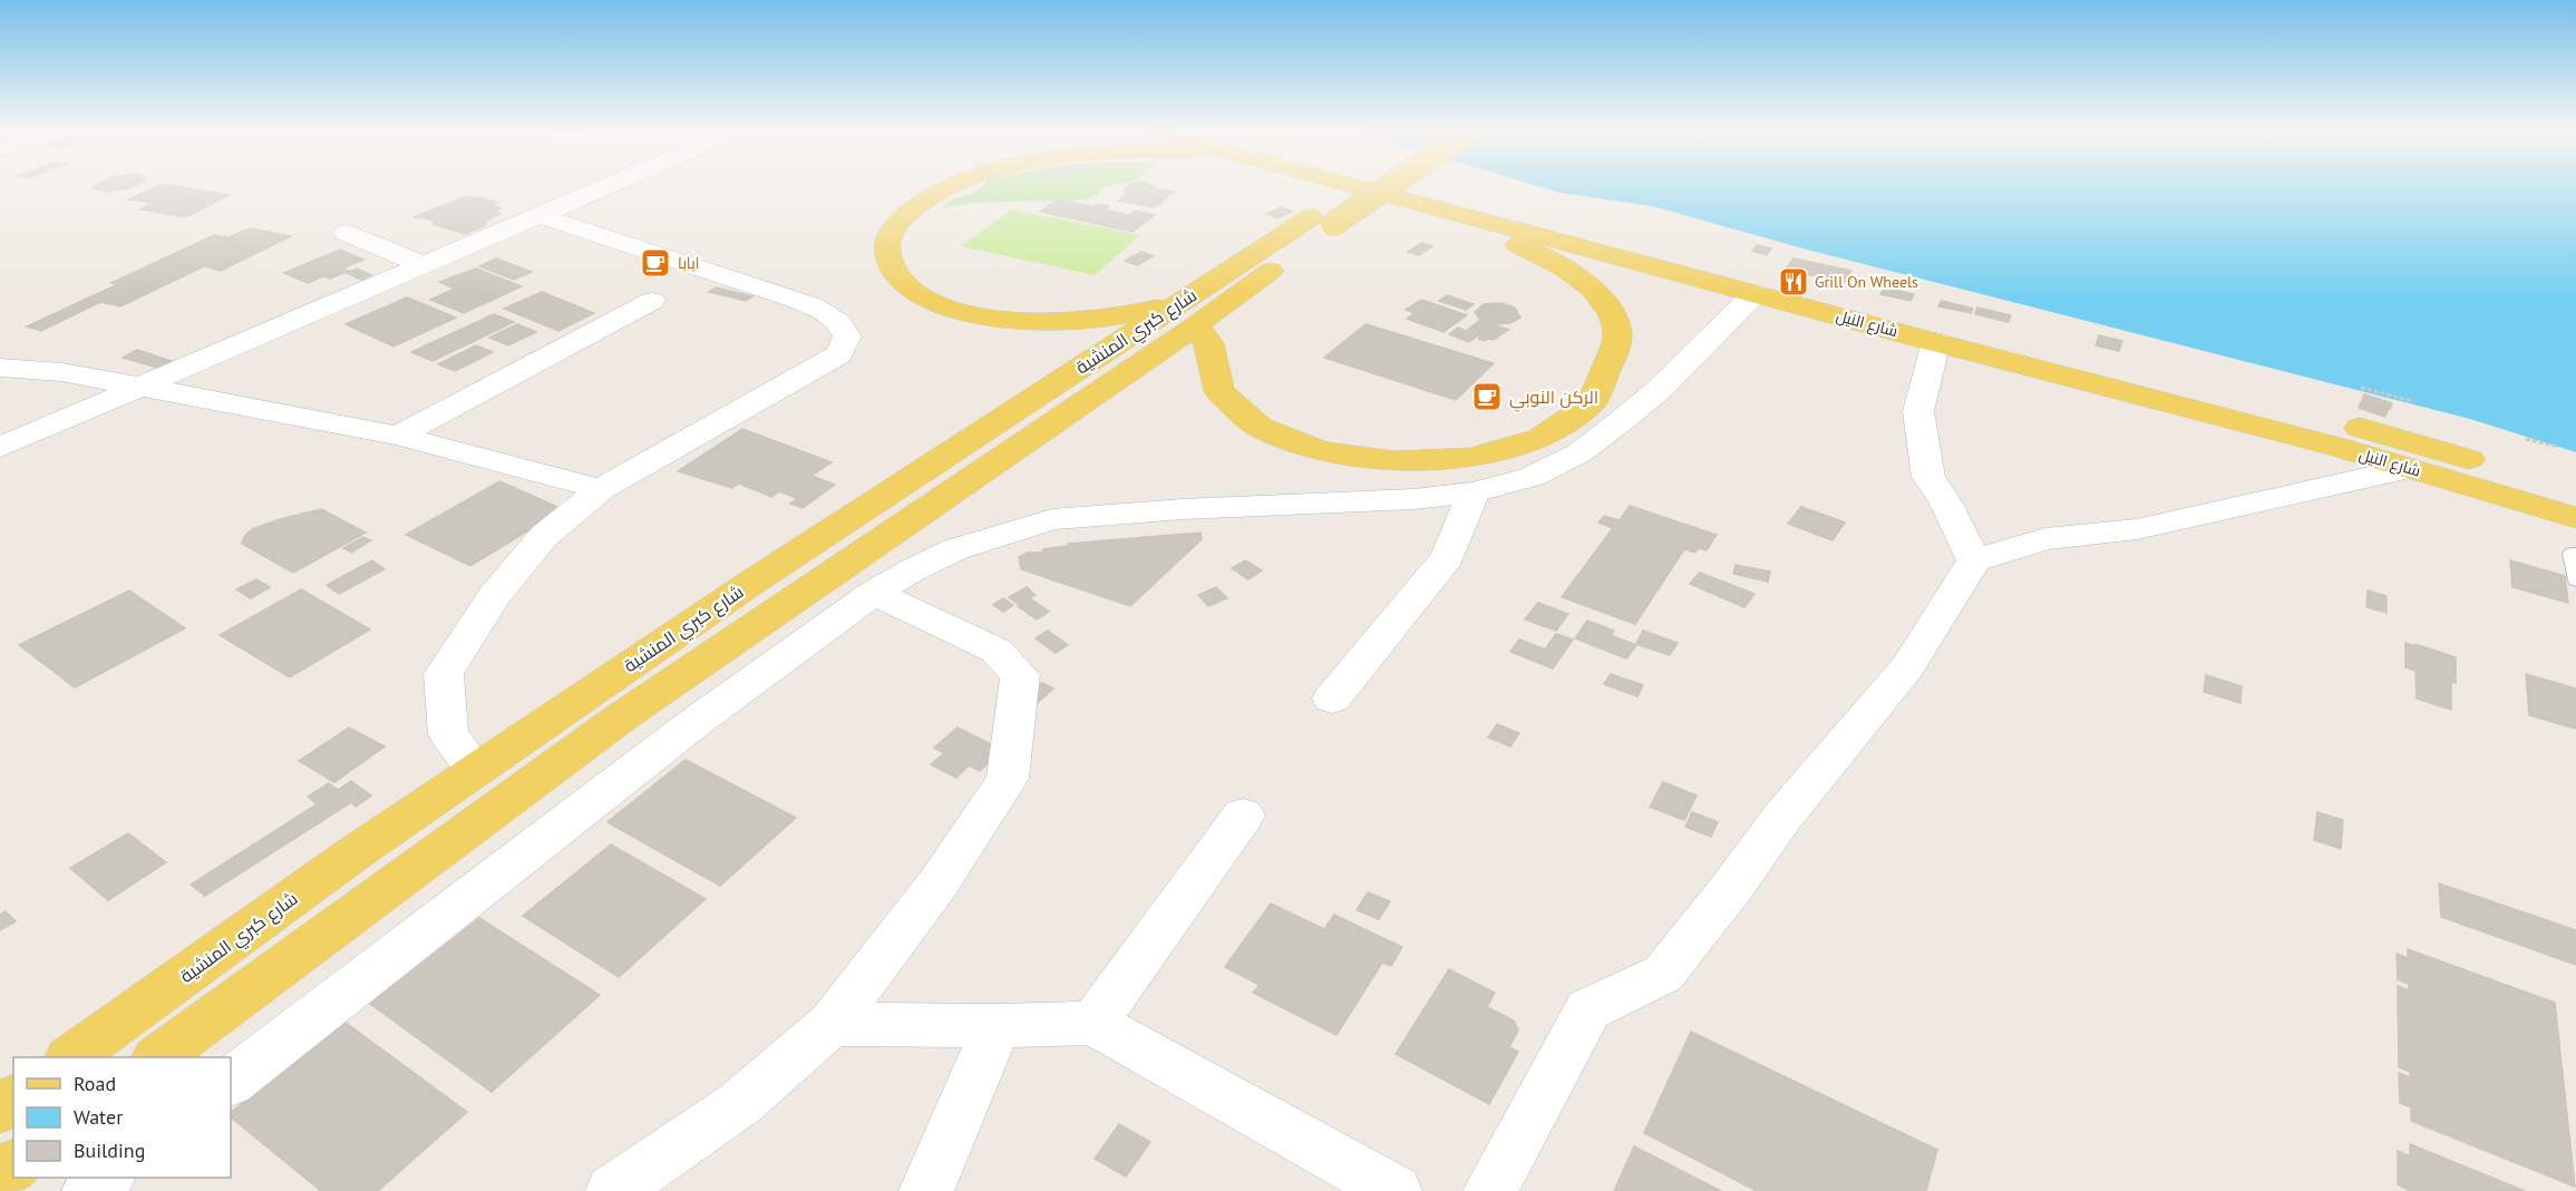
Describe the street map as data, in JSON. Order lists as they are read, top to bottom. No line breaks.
{"streets":{"main road":["شارع النيل","شارع كبري المنشية"]},"places":{"cafe":["ابابا","الركن النوبي"],"restaurant":["Grill On Wheels"]},"legend":["Road","Water","Building"]}
